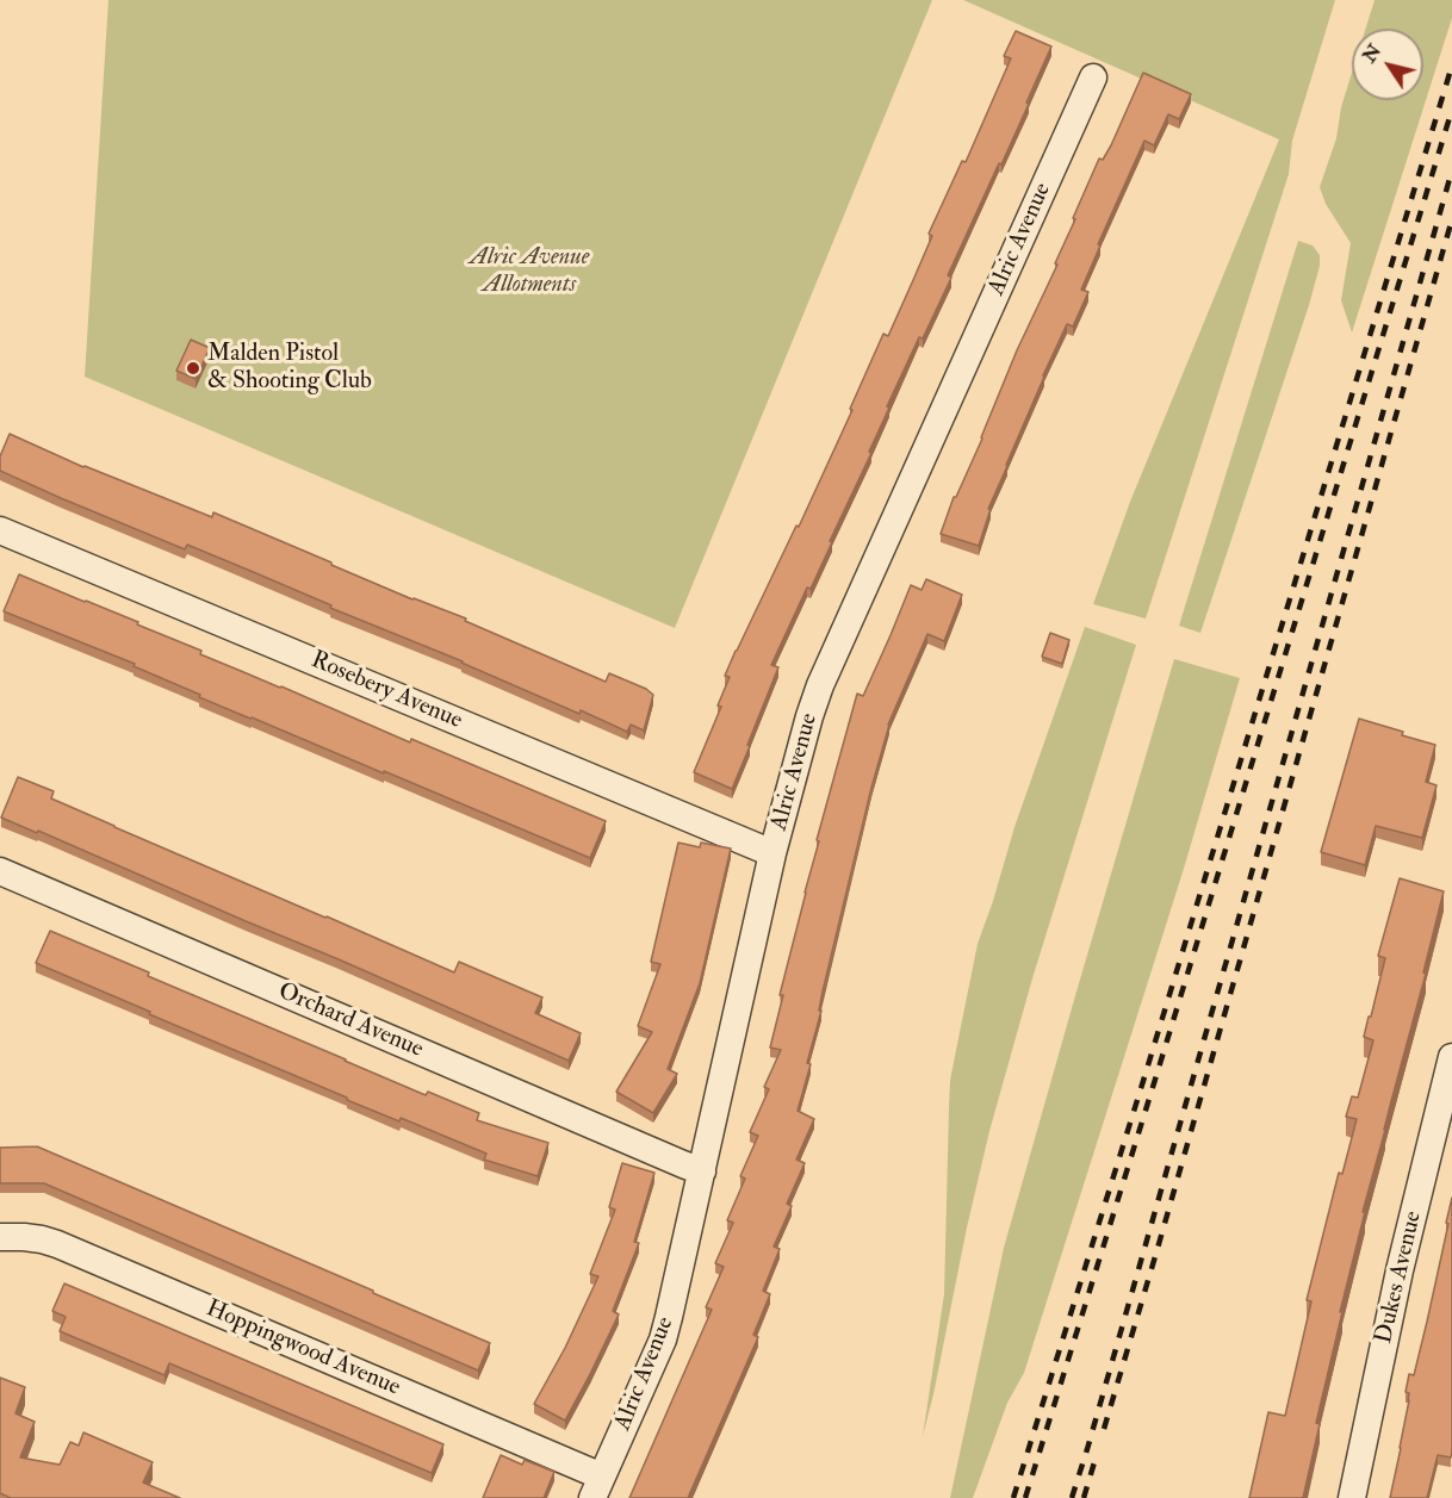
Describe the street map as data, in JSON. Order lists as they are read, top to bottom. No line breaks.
{"streets":{"street":["Alric Avenue","Rosebery Avenue","Orchard Avenue","Dukes Avenue","Hoppingwood Avenue"]},"crossings":[["Alric Avenue","Rosebery Avenue"],["Alric Avenue","Orchard Avenue"],["Alric Avenue","Hoppingwood Avenue"]],"parks":["Alric Avenue Allotments"],"places":["Malden Pistol & Shooting Club"],"north":"top left"}
